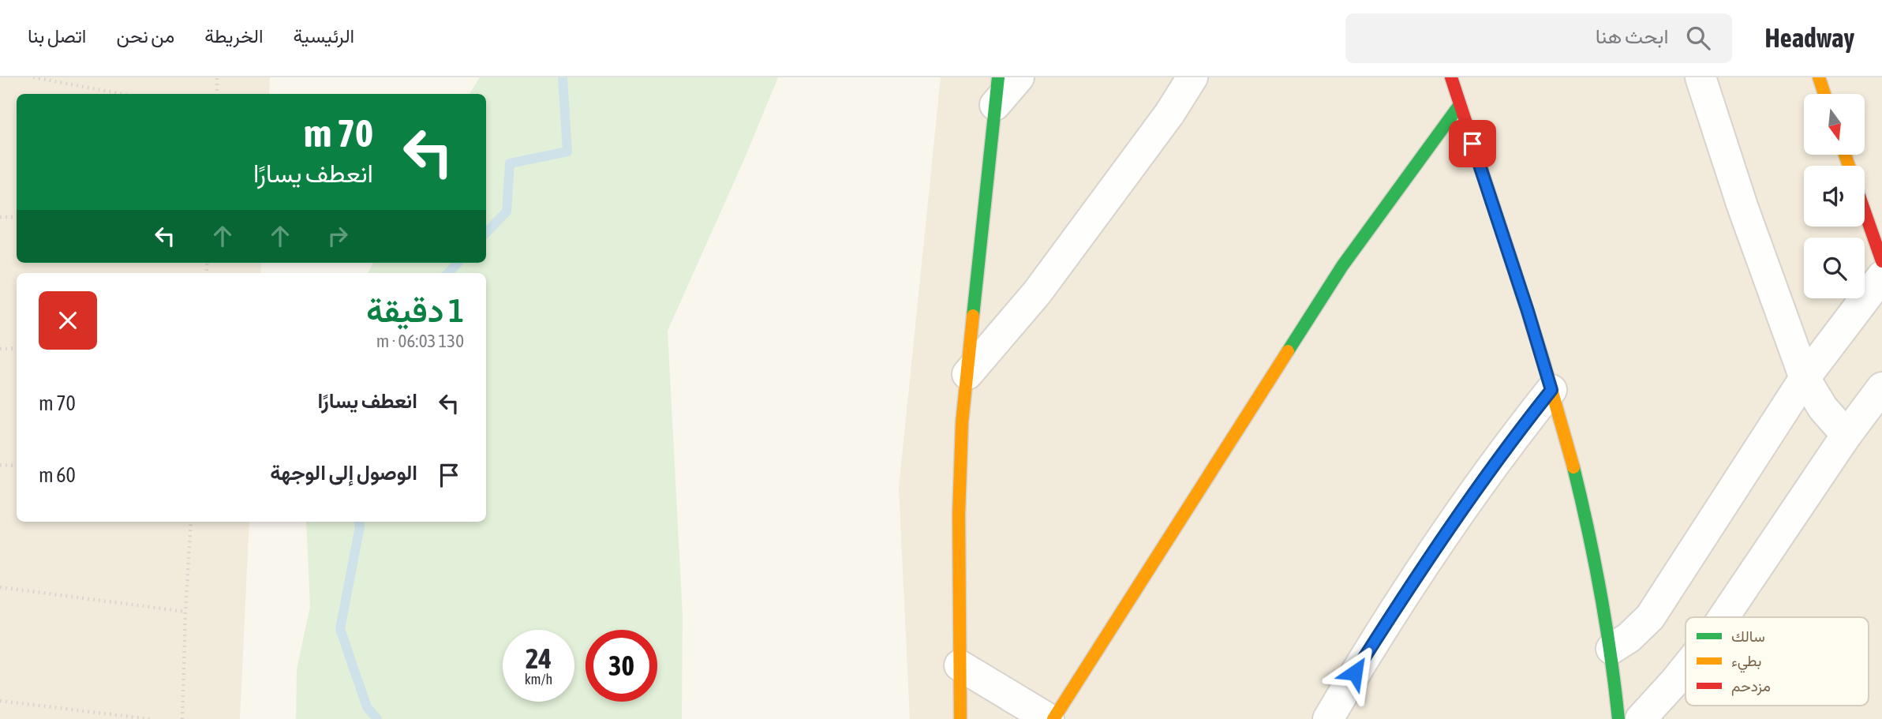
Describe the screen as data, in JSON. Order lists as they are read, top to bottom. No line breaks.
{"legend":["سالك","بطيء","مزدحم"],"north":"bottom","page":{"header":"Headway","search":"ابحث هنا","nav":["الرئيسية","الخريطة","من نحن","اتصل بنا"],"turn":["70 m","انعطف يسارًا"],"heading":["1 دقيقة","130 m · 06:03"],"list":[{"name":"انعطف يسارًا","value":"70 m"},{"name":"الوصول إلى الوجهة","value":"60 m"}],"speed":"24 km/h","limit":"30"}}
